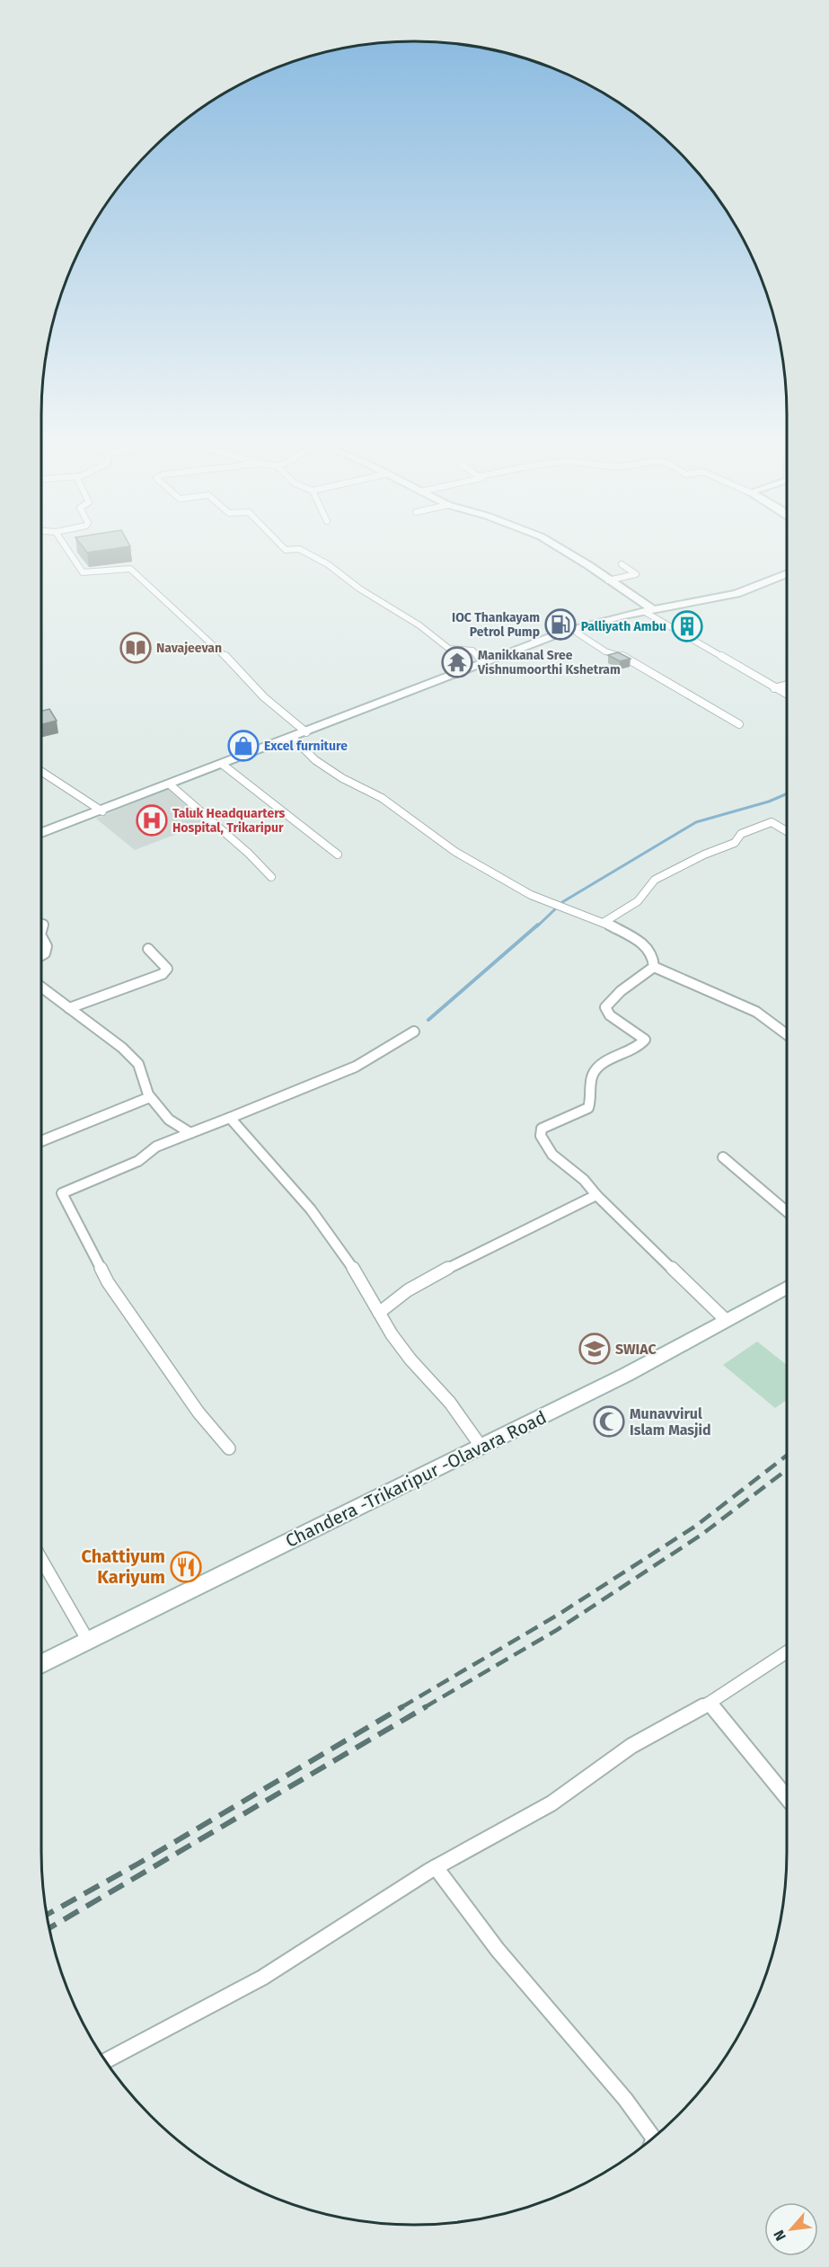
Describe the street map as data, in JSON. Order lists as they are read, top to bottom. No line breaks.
{"streets":{"main road":["Chandera -Trikaripur -Olavara Road"]},"places":{"fuel station":["IOC Thankayam Petrol Pump"],"building":["Palliyath Ambu"],"library":["Navajeevan"],"temple":["Manikkanal Sree Vishnumoorthi Kshetram"],"shop":["Excel furniture"],"hospital":["Taluk Headquarters Hospital, Trikaripur"],"school or university":["SWIAC"],"mosque":["Munavvirul Islam Masjid"],"restaurant":["Chattiyum Kariyum"]},"north":"bottom left"}
